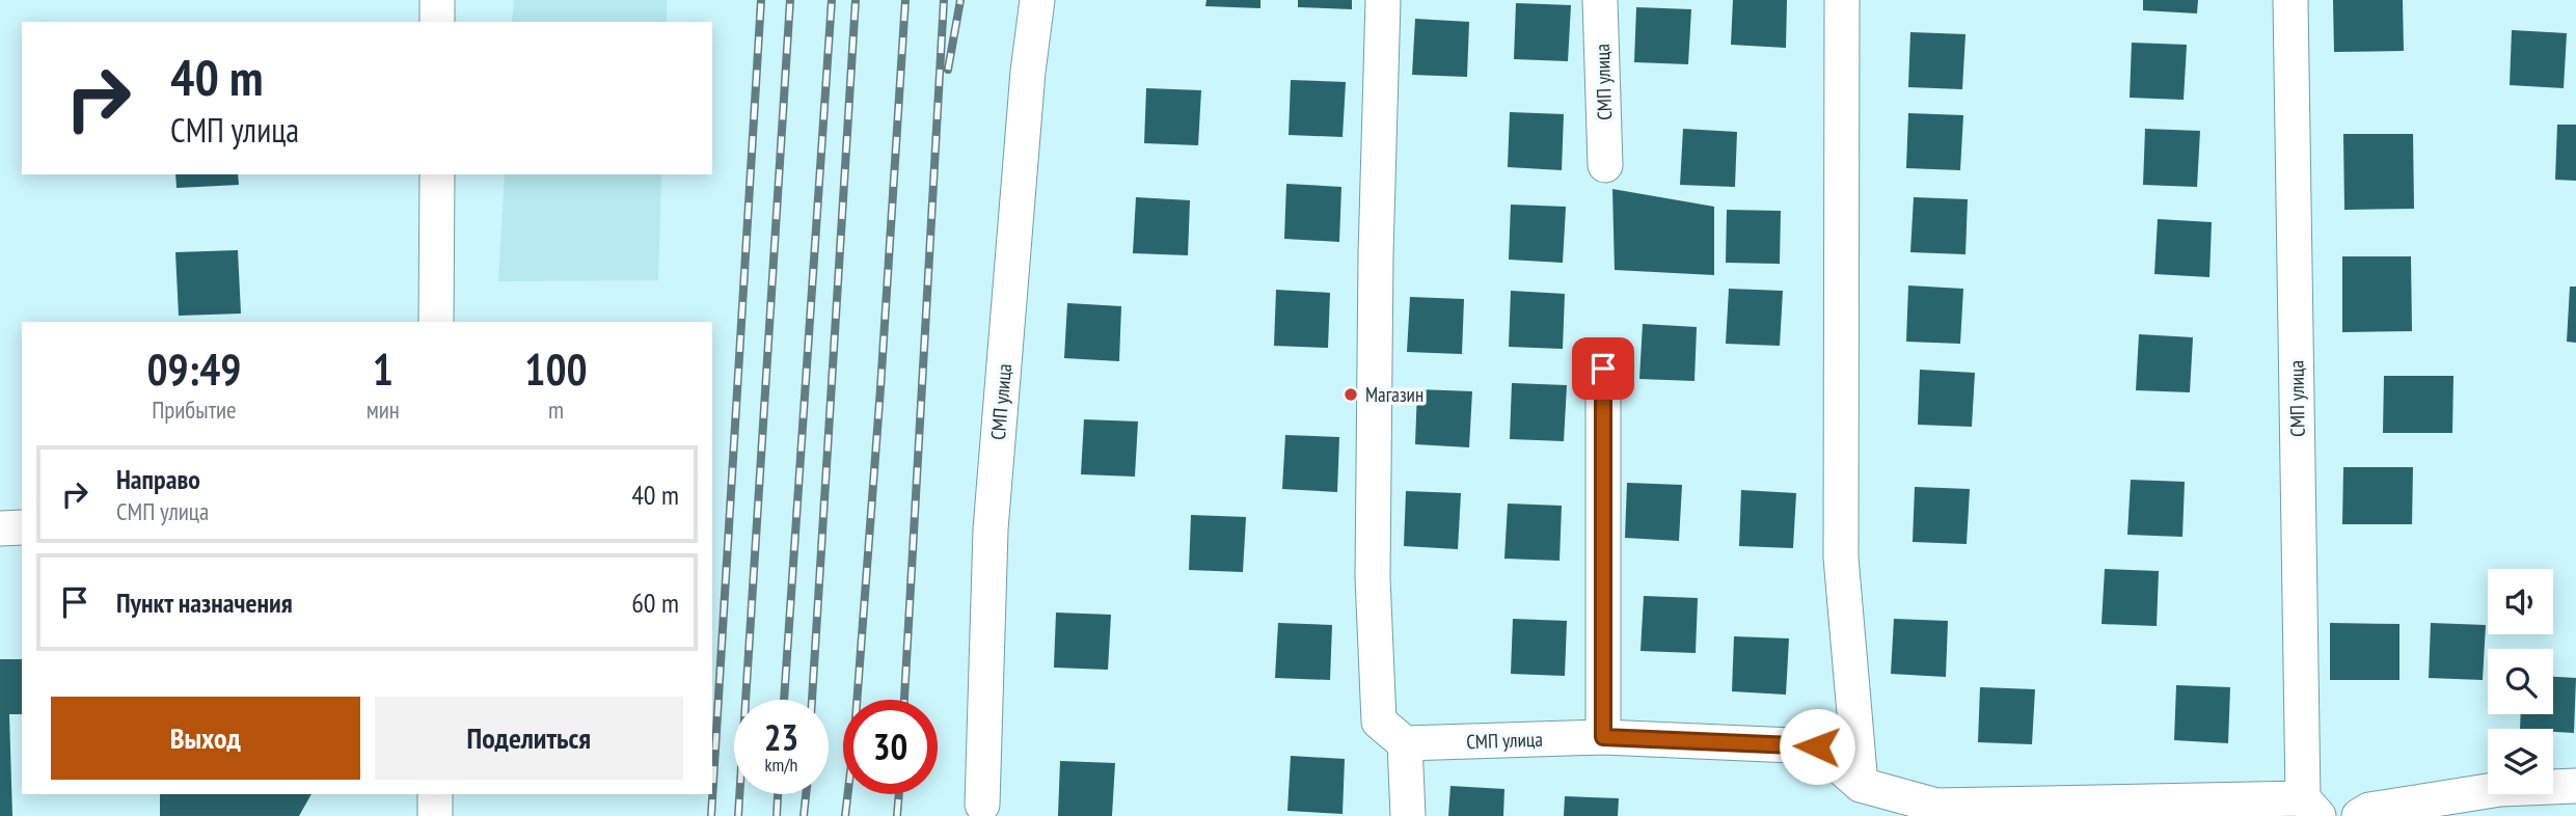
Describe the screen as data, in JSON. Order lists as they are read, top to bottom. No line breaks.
{"streets":{"street":["СМП улица"]},"places":["Магазин"],"page":{"turn":["40 m","СМП улица"],"eta":["09:49","Прибытие","1","мин","100","m"],"list":[{"name":"Направо","note":"СМП улица","value":"40 m"},{"name":"Пункт назначения","value":"60 m"}],"buttons":["Выход","Поделиться"],"speed":"23 km/h","limit":"30"}}
